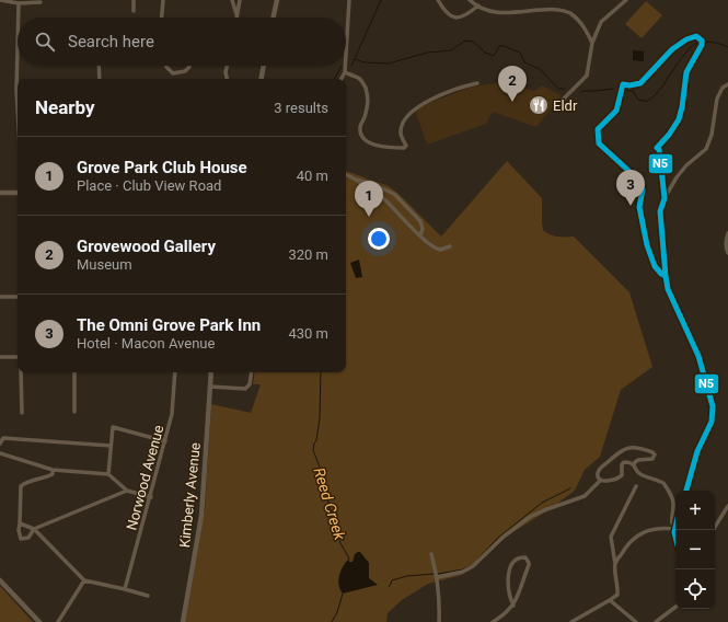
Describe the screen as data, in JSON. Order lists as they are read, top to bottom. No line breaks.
{"streets":{"street":["Norwood Avenue","Kimberly Avenue"]},"water":["Reed Creek"],"places":{"restaurant":["Eldr"]},"lines":["transit line N5"],"page":{"search":"Search here","pins":["2","3","1"],"heading":["Nearby","3 results"],"list":[{"mark":"1","name":"Grove Park Club House","note":"Place · Club View Road","value":"40 m"},{"mark":"2","name":"Grovewood Gallery","note":"Museum","value":"320 m"},{"mark":"3","name":"The Omni Grove Park Inn","note":"Hotel · Macon Avenue","value":"430 m"}],"map_buttons":["+","−"]}}
